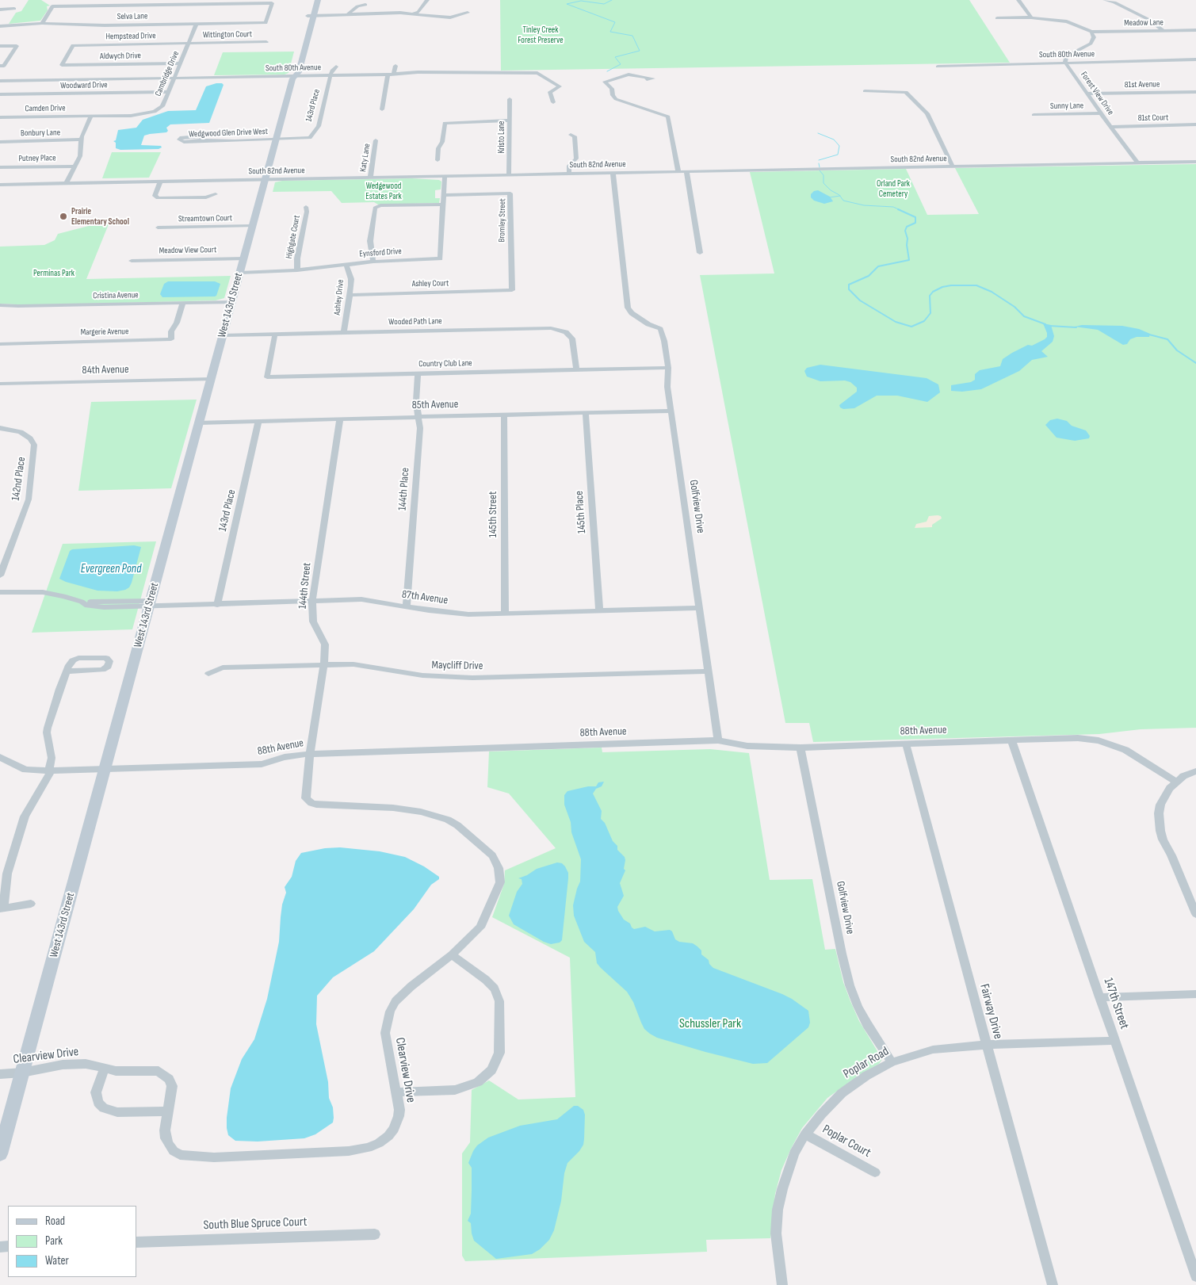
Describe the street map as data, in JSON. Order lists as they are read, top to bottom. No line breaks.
{"streets":{"main road":["West 143rd Street"],"street":["Selva Lane","Meadow Lane","Wittington Court","Hempstead Drive","South 80th Avenue","Aldwych Drive","Cambridge Drive","81st Avenue","Woodward Drive","Forest View Drive","143rd Place","Sunny Lane","Camden Drive","81st Court","Bonbury Lane","Wedgwood Glen Drive West","Kristo Lane","Katy Lane","Putney Place","South 82nd Avenue","Streamtown Court","Bromley Street","Highgate Court","Meadow View Court","Eynsford Drive","Ashley Court","Cristina Avenue","Ashley Drive","Wooded Path Lane","Margerie Avenue","Country Club Lane","84th Avenue","85th Avenue","142nd Place","144th Place","Golfview Drive","145th Place","145th Street","144th Street","87th Avenue","Maycliff Drive","88th Avenue","147th Street","Fairway Drive","Clearview Drive","Poplar Road","Poplar Court","South Blue Spruce Court"]},"crossings":[["Selva Lane","Cambridge Drive"],["Wittington Court","Hempstead Drive"],["Wittington Court","Cambridge Drive"],["Hempstead Drive","Aldwych Drive"],["Hempstead Drive","Cambridge Drive"],["South 80th Avenue","Cambridge Drive"],["South 80th Avenue","Forest View Drive"],["South 80th Avenue","143rd Place"],["South 80th Avenue","West 143rd Street"],["Aldwych Drive","Cambridge Drive"],["Cambridge Drive","Woodward Drive"],["Cambridge Drive","Camden Drive"],["81st Avenue","Forest View Drive"],["Forest View Drive","Sunny Lane"],["Forest View Drive","81st Court"],["Forest View Drive","South 82nd Avenue"],["143rd Place","Wedgwood Glen Drive West"],["143rd Place","85th Avenue"],["143rd Place","87th Avenue"],["Wedgwood Glen Drive West","West 143rd Street"],["Kristo Lane","South 82nd Avenue"],["Katy Lane","South 82nd Avenue"],["South 82nd Avenue","Eynsford Drive"],["South 82nd Avenue","West 143rd Street"],["South 82nd Avenue","Golfview Drive"],["Streamtown Court","West 143rd Street"],["Bromley Street","Eynsford Drive"],["Bromley Street","Ashley Court"],["Highgate Court","Eynsford Drive"],["Meadow View Court","West 143rd Street"],["Eynsford Drive","Ashley Drive"],["Eynsford Drive","West 143rd Street"],["Ashley Court","Ashley Drive"],["Cristina Avenue","West 143rd Street"],["Cristina Avenue","Margerie Avenue"],["Ashley Drive","Wooded Path Lane"],["West 143rd Street","Wooded Path Lane"],["West 143rd Street","84th Avenue"],["West 143rd Street","85th Avenue"],["West 143rd Street","87th Avenue"],["West 143rd Street","88th Avenue"],["West 143rd Street","Clearview Drive"],["Wooded Path Lane","Country Club Lane"],["Country Club Lane","144th Place"],["Country Club Lane","Golfview Drive"],["85th Avenue","144th Place"],["85th Avenue","Golfview Drive"],["85th Avenue","145th Place"],["85th Avenue","145th Street"],["85th Avenue","144th Street"],["144th Place","87th Avenue"],["Golfview Drive","87th Avenue"],["Golfview Drive","Maycliff Drive"],["Golfview Drive","88th Avenue"],["Golfview Drive","Poplar Road"],["145th Place","87th Avenue"],["145th Street","87th Avenue"],["144th Street","87th Avenue"],["144th Street","Maycliff Drive"],["144th Street","88th Avenue"],["144th Street","Clearview Drive"],["88th Avenue","147th Street"],["88th Avenue","Fairway Drive"],["88th Avenue","Clearview Drive"],["147th Street","Poplar Road"],["Fairway Drive","Poplar Road"],["Poplar Road","Poplar Court"]],"water":["Evergreen Pond"],"parks":["Tinley Creek Forest Preserve","Orland Park Cemetery","Wedgewood Estates Park","Perminas Park","Schussler Park"],"places":["Prairie Elementary School"],"legend":["Road","Park","Water"]}
